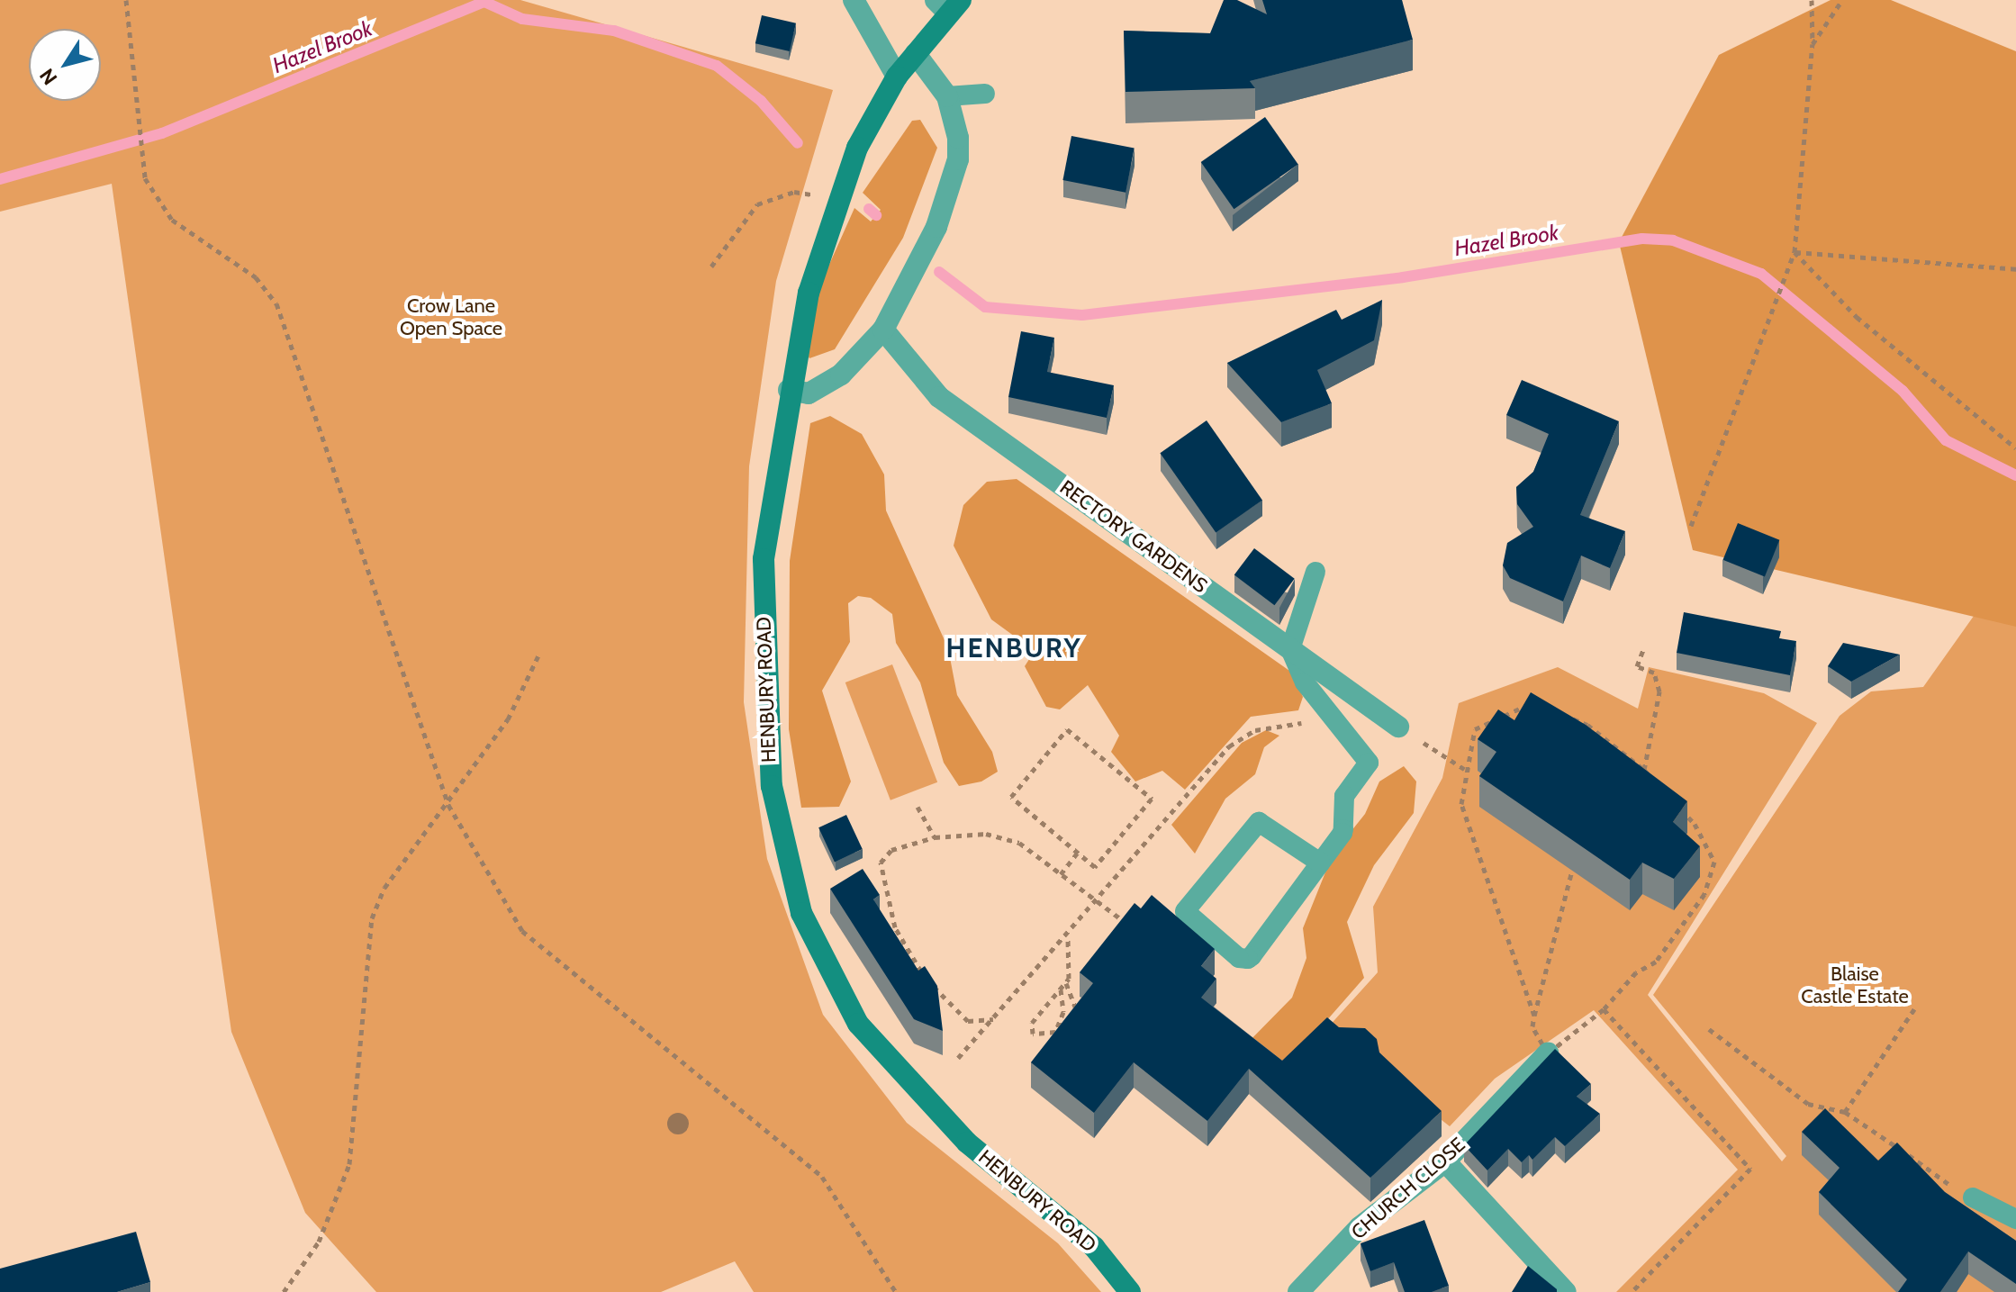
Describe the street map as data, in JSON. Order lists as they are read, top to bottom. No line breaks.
{"streets":{"main road":["HENBURY ROAD"],"street":["RECTORY GARDENS","CHURCH CLOSE"]},"districts":["HENBURY"],"water":["Hazel Brook"],"parks":["Crow Lane Open Space","Blaise Castle Estate"],"north":"bottom left"}
